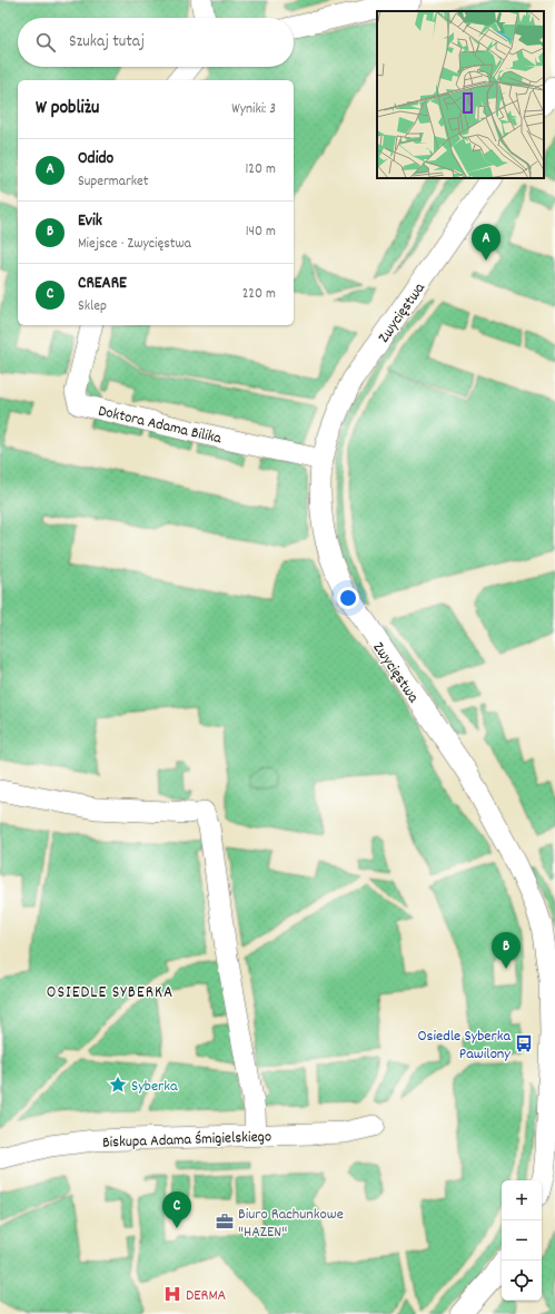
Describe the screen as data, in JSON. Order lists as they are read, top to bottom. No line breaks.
{"streets":{"street":["Zwycięstwa","Doktora Adama Bilika","Biskupa Adama Śmigielskiego"]},"crossings":[["Zwycięstwa","Doktora Adama Bilika"]],"districts":["OSIEDLE SYBERKA"],"places":{"bus stop":["Osiedle Syberka Pawilony"],"place":["Syberka"],"office":["Biuro Rachunkowe \"HAZEN\""],"hospital":["DERMA"]},"page":{"search":"Szukaj tutaj","heading":["W pobliżu","Wyniki: 3"],"list":[{"mark":"A","name":"Odido","note":"Supermarket","value":"120 m"},{"mark":"B","name":"Evik","note":"Miejsce · Zwycięstwa","value":"140 m"},{"mark":"C","name":"CREARE","note":"Sklep","value":"220 m"}],"pins":["A","B","C"],"map_buttons":["+","−"]}}
